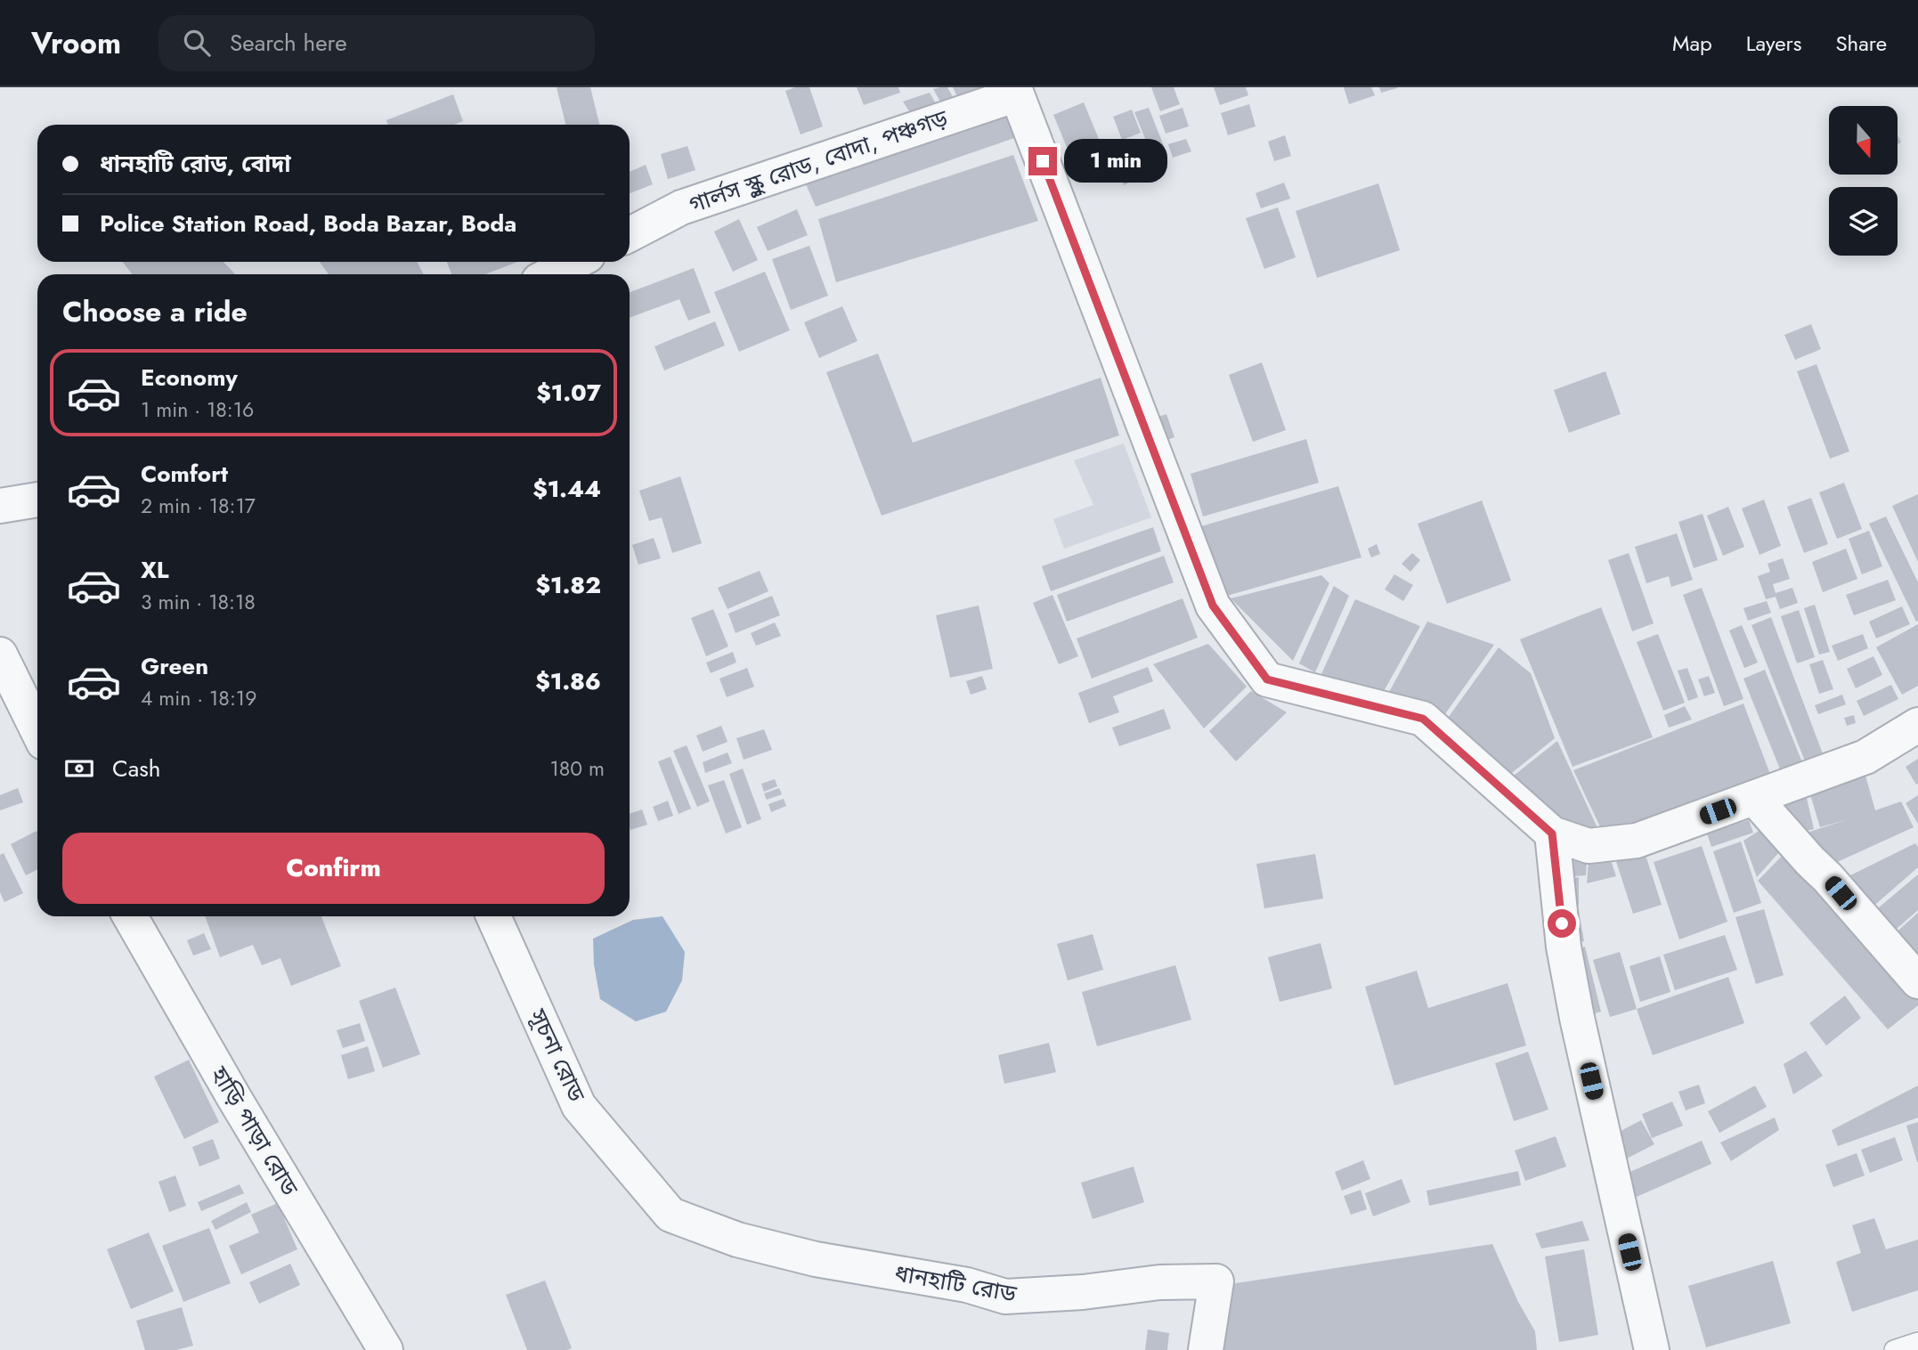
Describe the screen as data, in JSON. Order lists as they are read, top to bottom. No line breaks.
{"streets":{"street":["গার্লস স্কুল রোড, বোদা, পঞ্চগড়","সূচনা রোড","হাড়ি পাড়া রোড","ধানহাটি রোড"]},"crossings":[["সূচনা রোড","ধানহাটি রোড"]],"north":"bottom","page":{"header":"Vroom","search":"Search here","nav":["Map","Layers","Share"],"banner":["ধানহাটি রোড, বোদা","Police Station Road, Boda Bazar, Boda"],"bubble":"1 min","heading":"Choose a ride","list":[{"name":"Economy","note":"1 min · 18:16","value":"$1.07"},{"name":"Comfort","note":"2 min · 18:17","value":"$1.44"},{"name":"XL","note":"3 min · 18:18","value":"$1.82"},{"name":"Green","note":"4 min · 18:19","value":"$1.86"}],"pay":["Cash","180 m"],"buttons":"Confirm"}}
